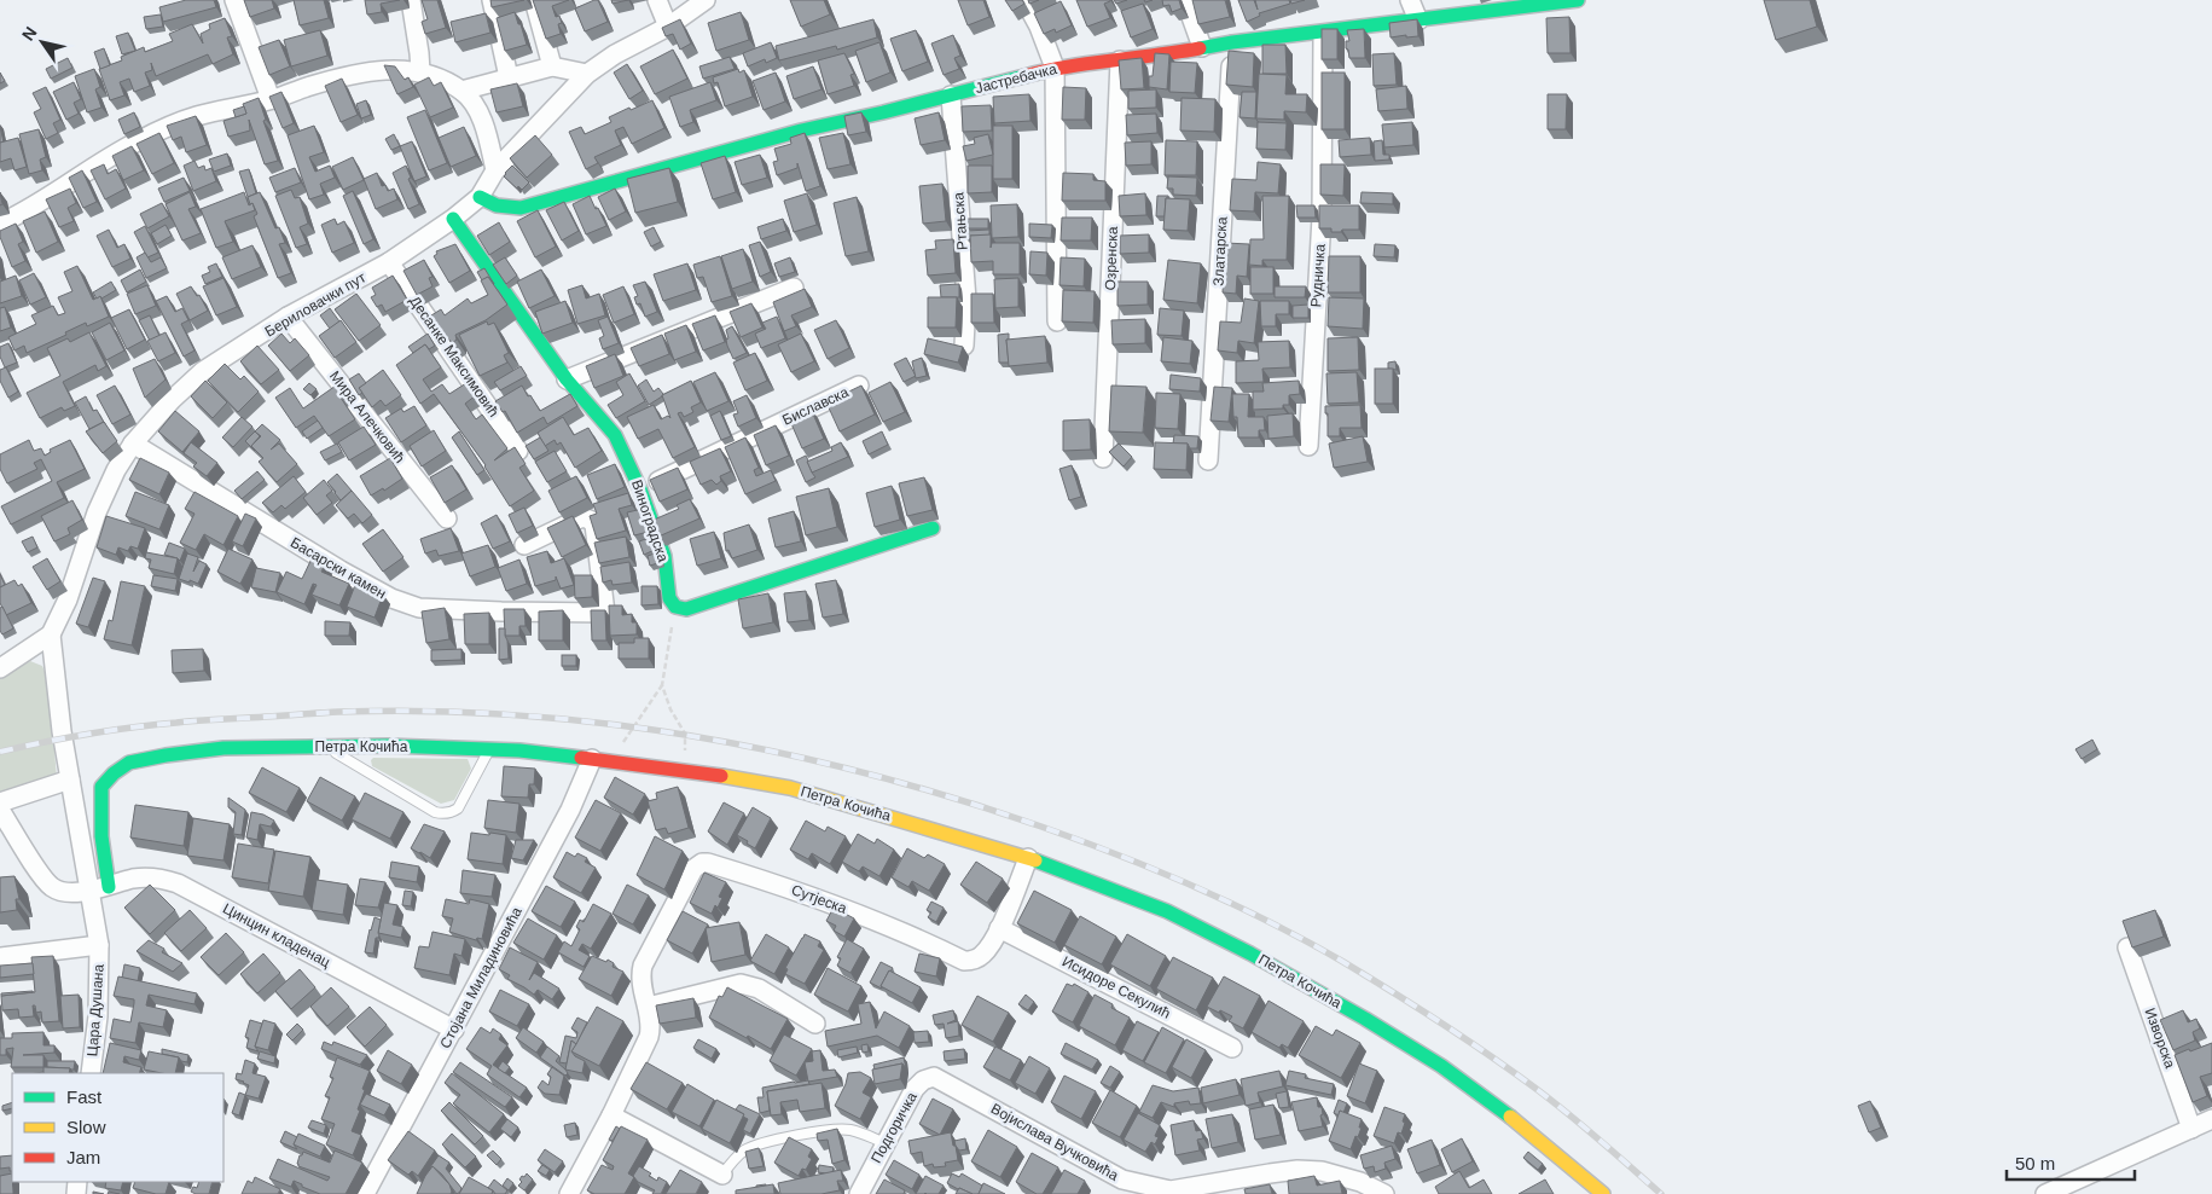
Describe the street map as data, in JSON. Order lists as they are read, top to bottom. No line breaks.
{"streets":{"street":["Јастребачка","Ртањска","Златарска","Озренска","Рудничка","Бериловачки пут","Десанке Максимовић","Биславска","Мира Алечковић","Виноградска","Басарски камен","Петра Кочића","Сутјеска","Цинцин кладенац","Стојана Миладиновића","Исидоре Секулић","Цара Душана","Изворска","Подгоричка","Војислава Вучковића"]},"crossings":[["Јастребачка","Ртањска"],["Јастребачка","Златарска"],["Јастребачка","Озренска"],["Јастребачка","Рудничка"],["Јастребачка","Бериловачки пут"],["Бериловачки пут","Десанке Максимовић"],["Бериловачки пут","Мира Алечковић"],["Бериловачки пут","Виноградска"],["Бериловачки пут","Басарски камен"],["Бериловачки пут","Цара Душана"],["Биславска","Виноградска"],["Петра Кочића","Сутјеска"],["Петра Кочића","Цинцин кладенац"],["Петра Кочића","Стојана Миладиновића"],["Петра Кочића","Цара Душана"],["Сутјеска","Исидоре Секулић"],["Цинцин кладенац","Стојана Миладиновића"],["Цинцин кладенац","Цара Душана"],["Подгоричка","Војислава Вучковића"]],"legend":["Fast","Slow","Jam"],"scale_bar":"50 m","north":"top left"}
